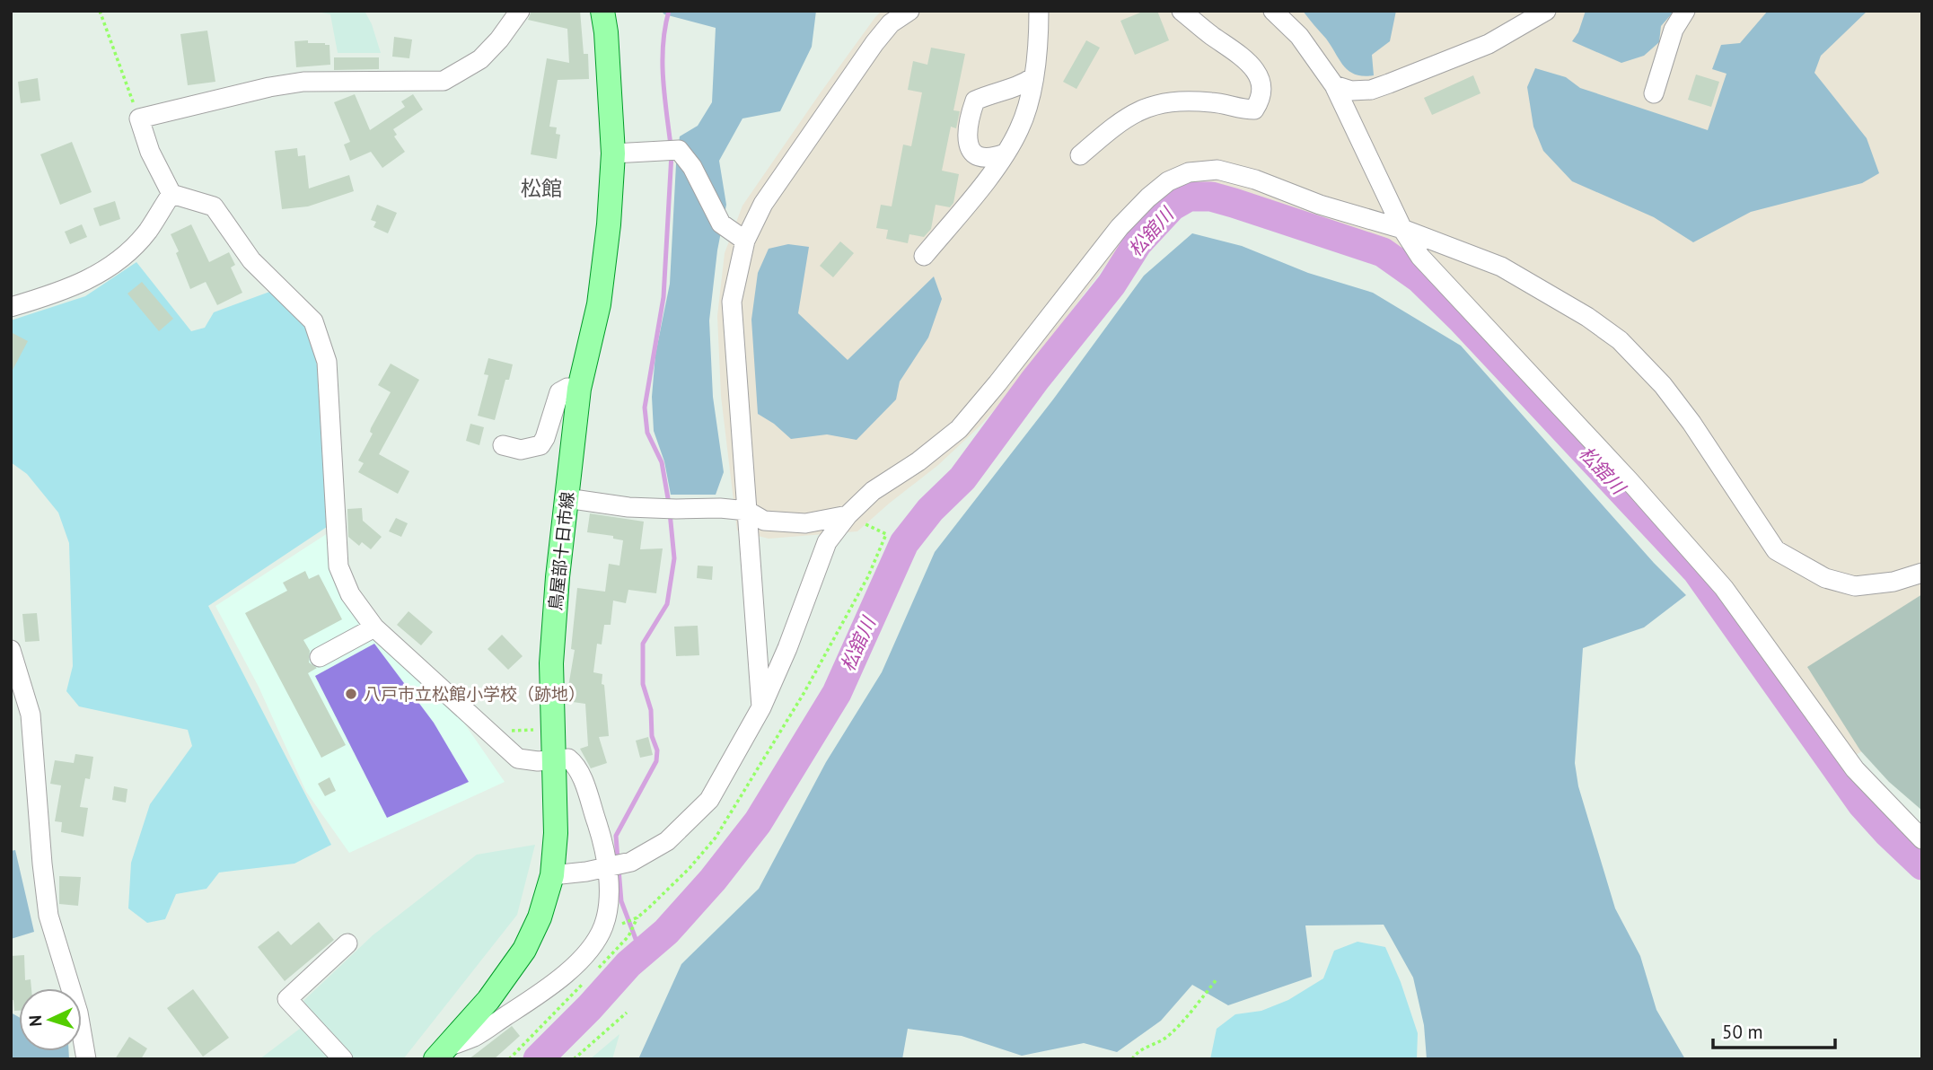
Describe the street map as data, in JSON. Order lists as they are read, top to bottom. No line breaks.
{"streets":{"main road":["鳥屋部十日市線"]},"districts":["松館"],"water":["松舘川"],"places":["八戸市立松館小学校（跡地）"],"scale_bar":"50 m","north":"left"}
